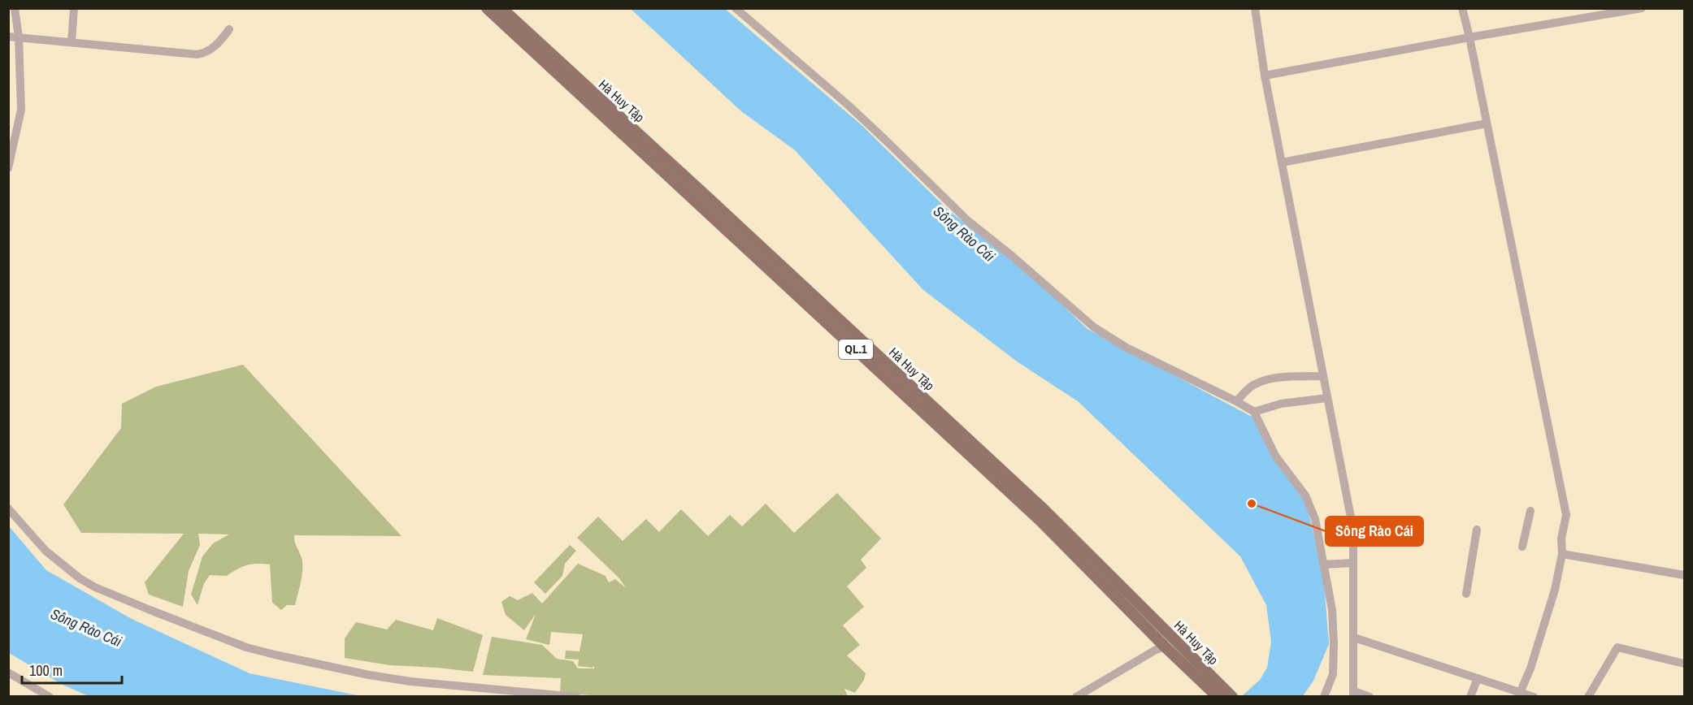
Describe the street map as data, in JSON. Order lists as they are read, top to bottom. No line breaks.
{"streets":{"main road":["Hà Huy Tập","QL.1"]},"water":["Sông Rào Cái"],"places":["Sông Rào Cái"],"scale_bar":"100 m"}
